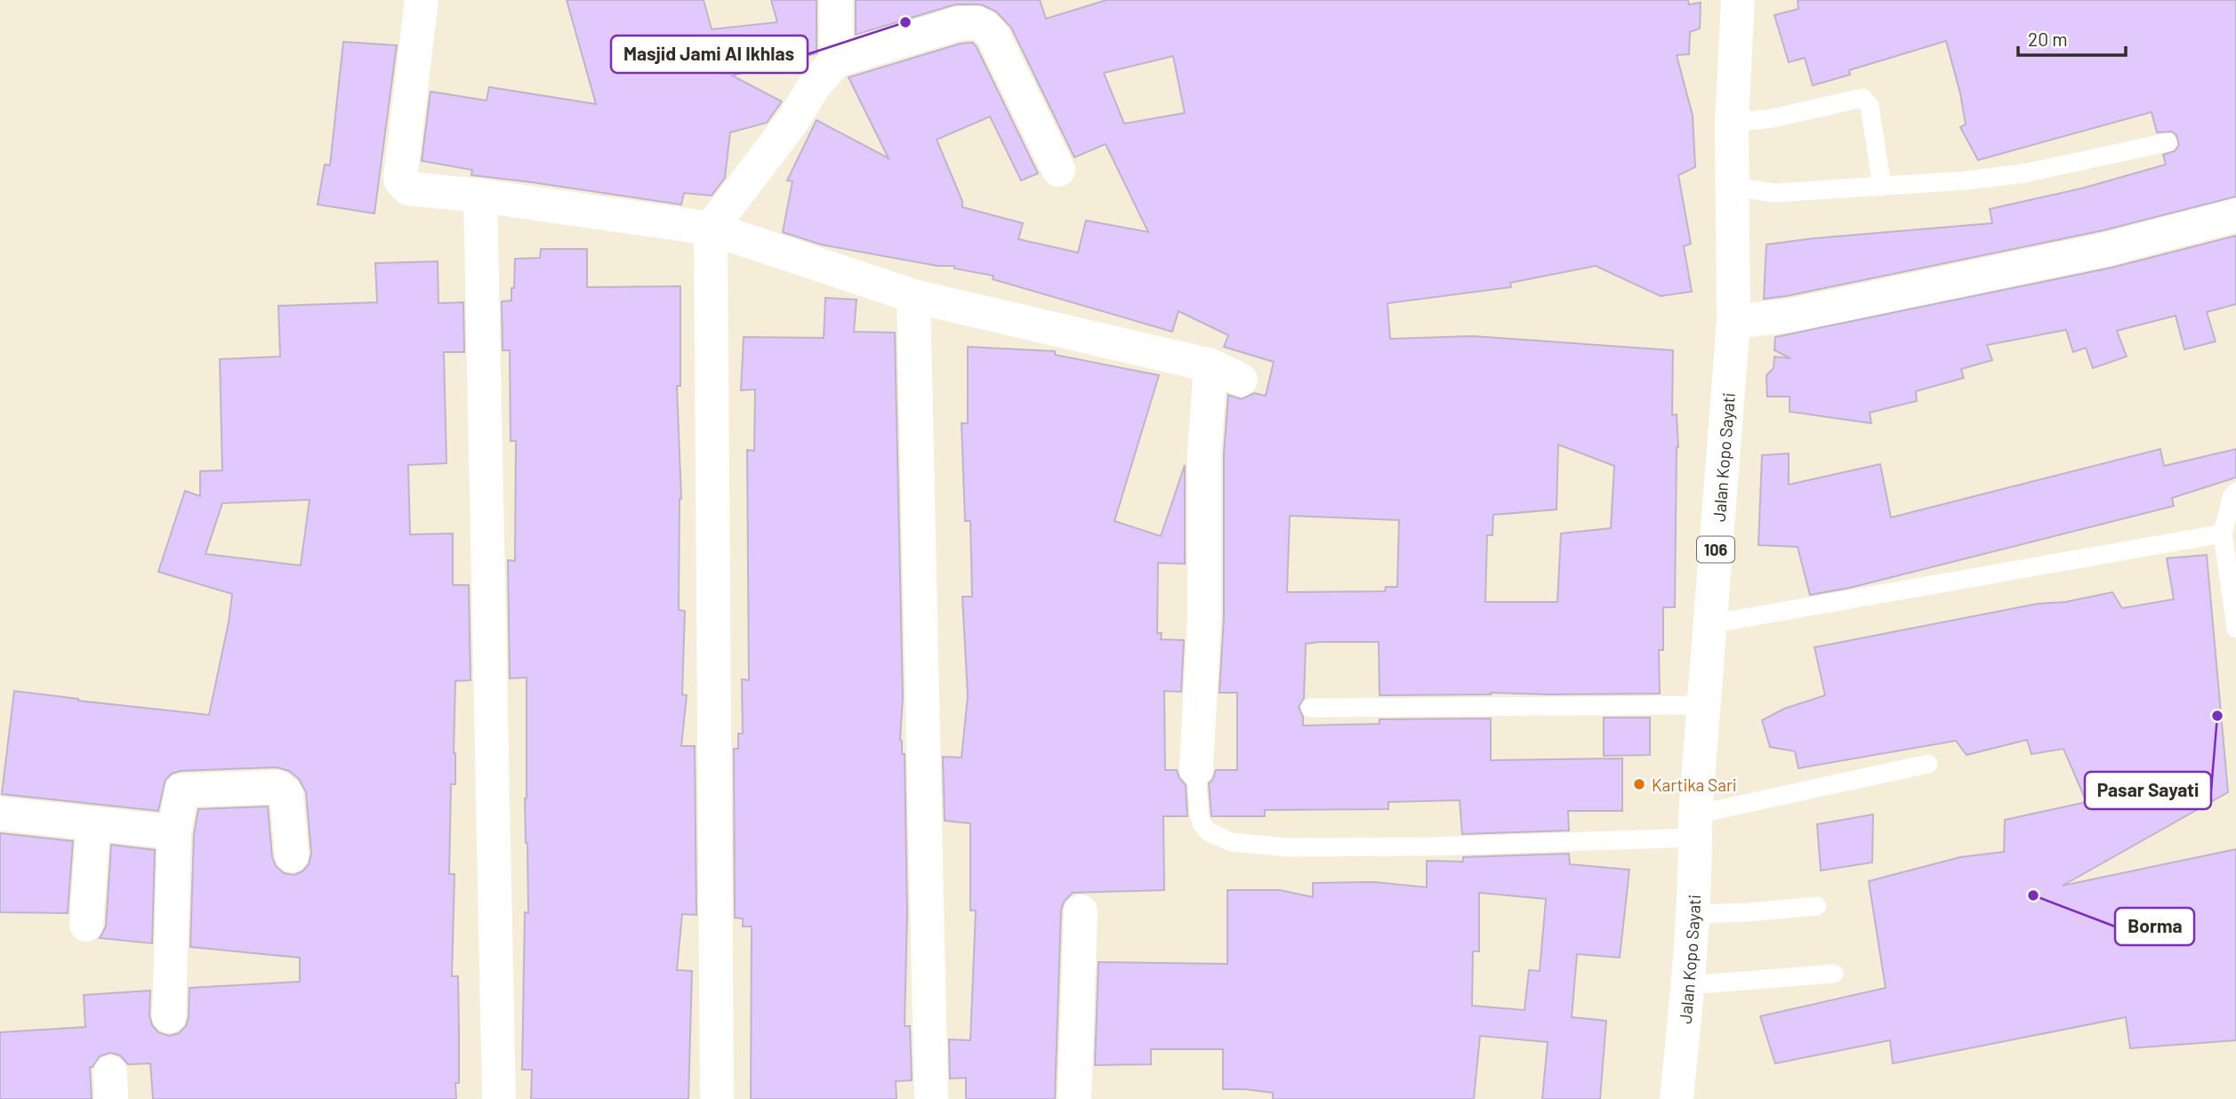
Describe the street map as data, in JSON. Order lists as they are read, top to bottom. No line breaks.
{"streets":{"street":["Jalan Kopo Sayati","106"]},"places":["Masjid Jami Al Ikhlas","Pasar Sayati","Kartika Sari","Borma"],"scale_bar":"20 m"}
